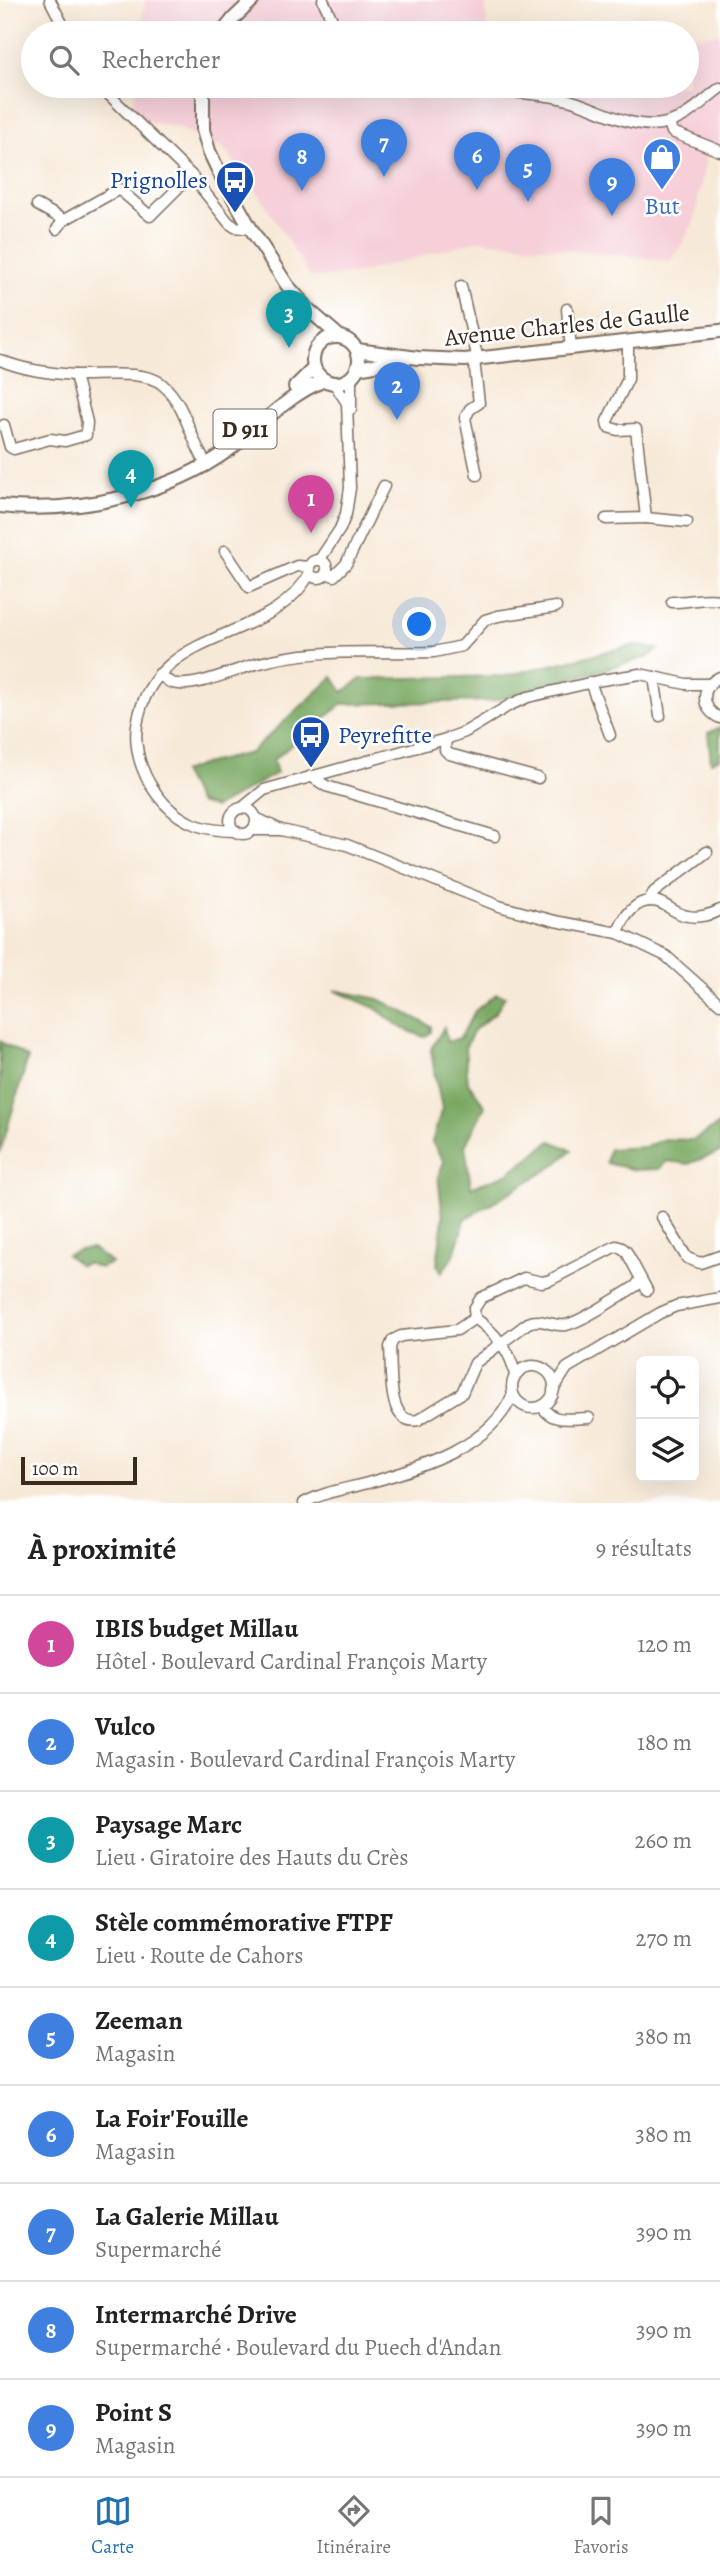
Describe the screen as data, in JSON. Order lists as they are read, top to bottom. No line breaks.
{"streets":{"main road":["Avenue Charles de Gaulle","D 911"]},"places":{"shop":["But"],"bus stop":["Prignolles","Peyrefitte"]},"scale_bar":"100 m","page":{"search":"Rechercher","pins":["7","6","8","5","9","3","2","4","1"],"scale":"100 m","heading":["À proximité","9 résultats"],"list":[{"mark":"1","name":"IBIS budget Millau","note":"Hôtel · Boulevard Cardinal François Marty","value":"120 m"},{"mark":"2","name":"Vulco","note":"Magasin · Boulevard Cardinal François Marty","value":"180 m"},{"mark":"3","name":"Paysage Marc","note":"Lieu · Giratoire des Hauts du Crès","value":"260 m"},{"mark":"4","name":"Stèle commémorative FTPF","note":"Lieu · Route de Cahors","value":"270 m"},{"mark":"5","name":"Zeeman","note":"Magasin","value":"380 m"},{"mark":"6","name":"La Foir'Fouille","note":"Magasin","value":"380 m"},{"mark":"7","name":"La Galerie Millau","note":"Supermarché","value":"390 m"},{"mark":"8","name":"Intermarché Drive","note":"Supermarché · Boulevard du Puech d'Andan","value":"390 m"},{"mark":"9","name":"Point S","note":"Magasin","value":"390 m"}],"nav":["Carte","Itinéraire","Favoris"]}}
